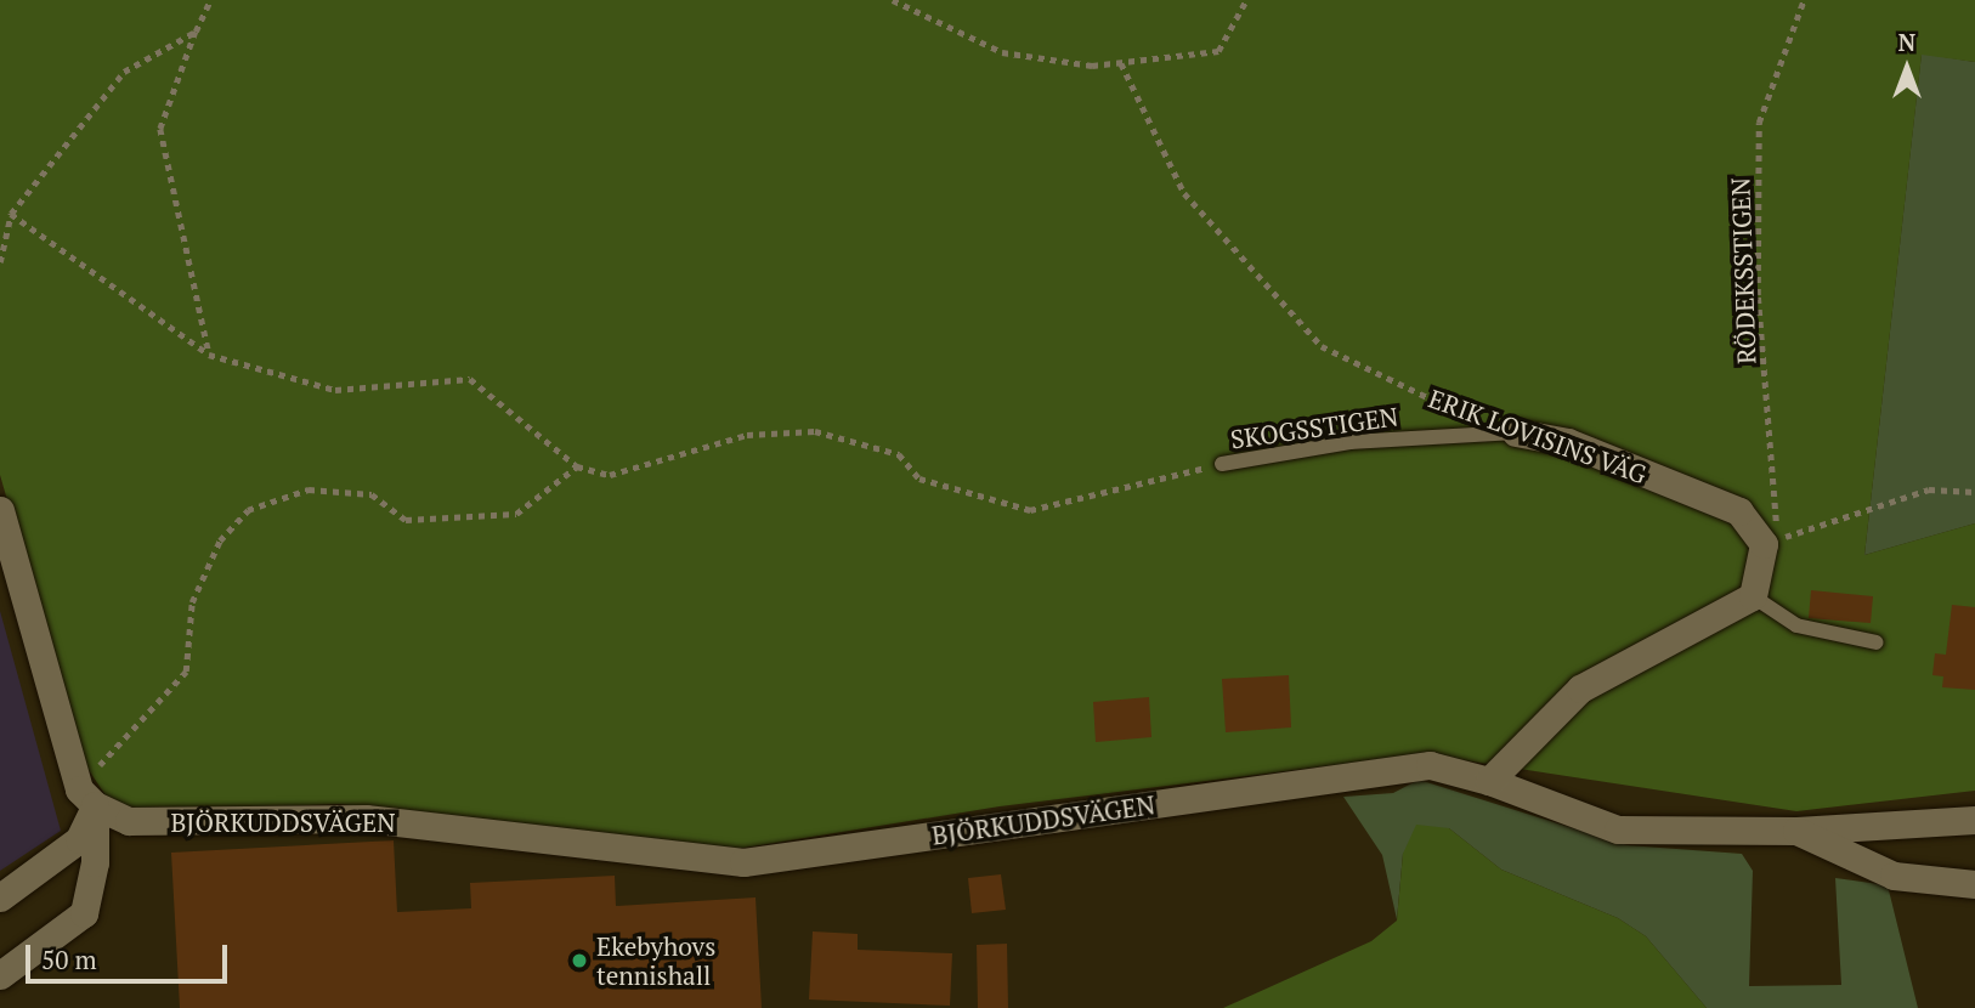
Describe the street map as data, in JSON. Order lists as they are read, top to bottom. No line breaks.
{"streets":{"street":["ERIK LOVISINS VÄG","BJÖRKUDDSVÄGEN"],"lane":["SKOGSSTIGEN"],"path":["RÖDEKSSTIGEN"]},"crossings":[["RÖDEKSSTIGEN","ERIK LOVISINS VÄG"],["SKOGSSTIGEN","ERIK LOVISINS VÄG"]],"places":["Ekebyhovs tennishall"],"scale_bar":"50 m","north":"top"}
